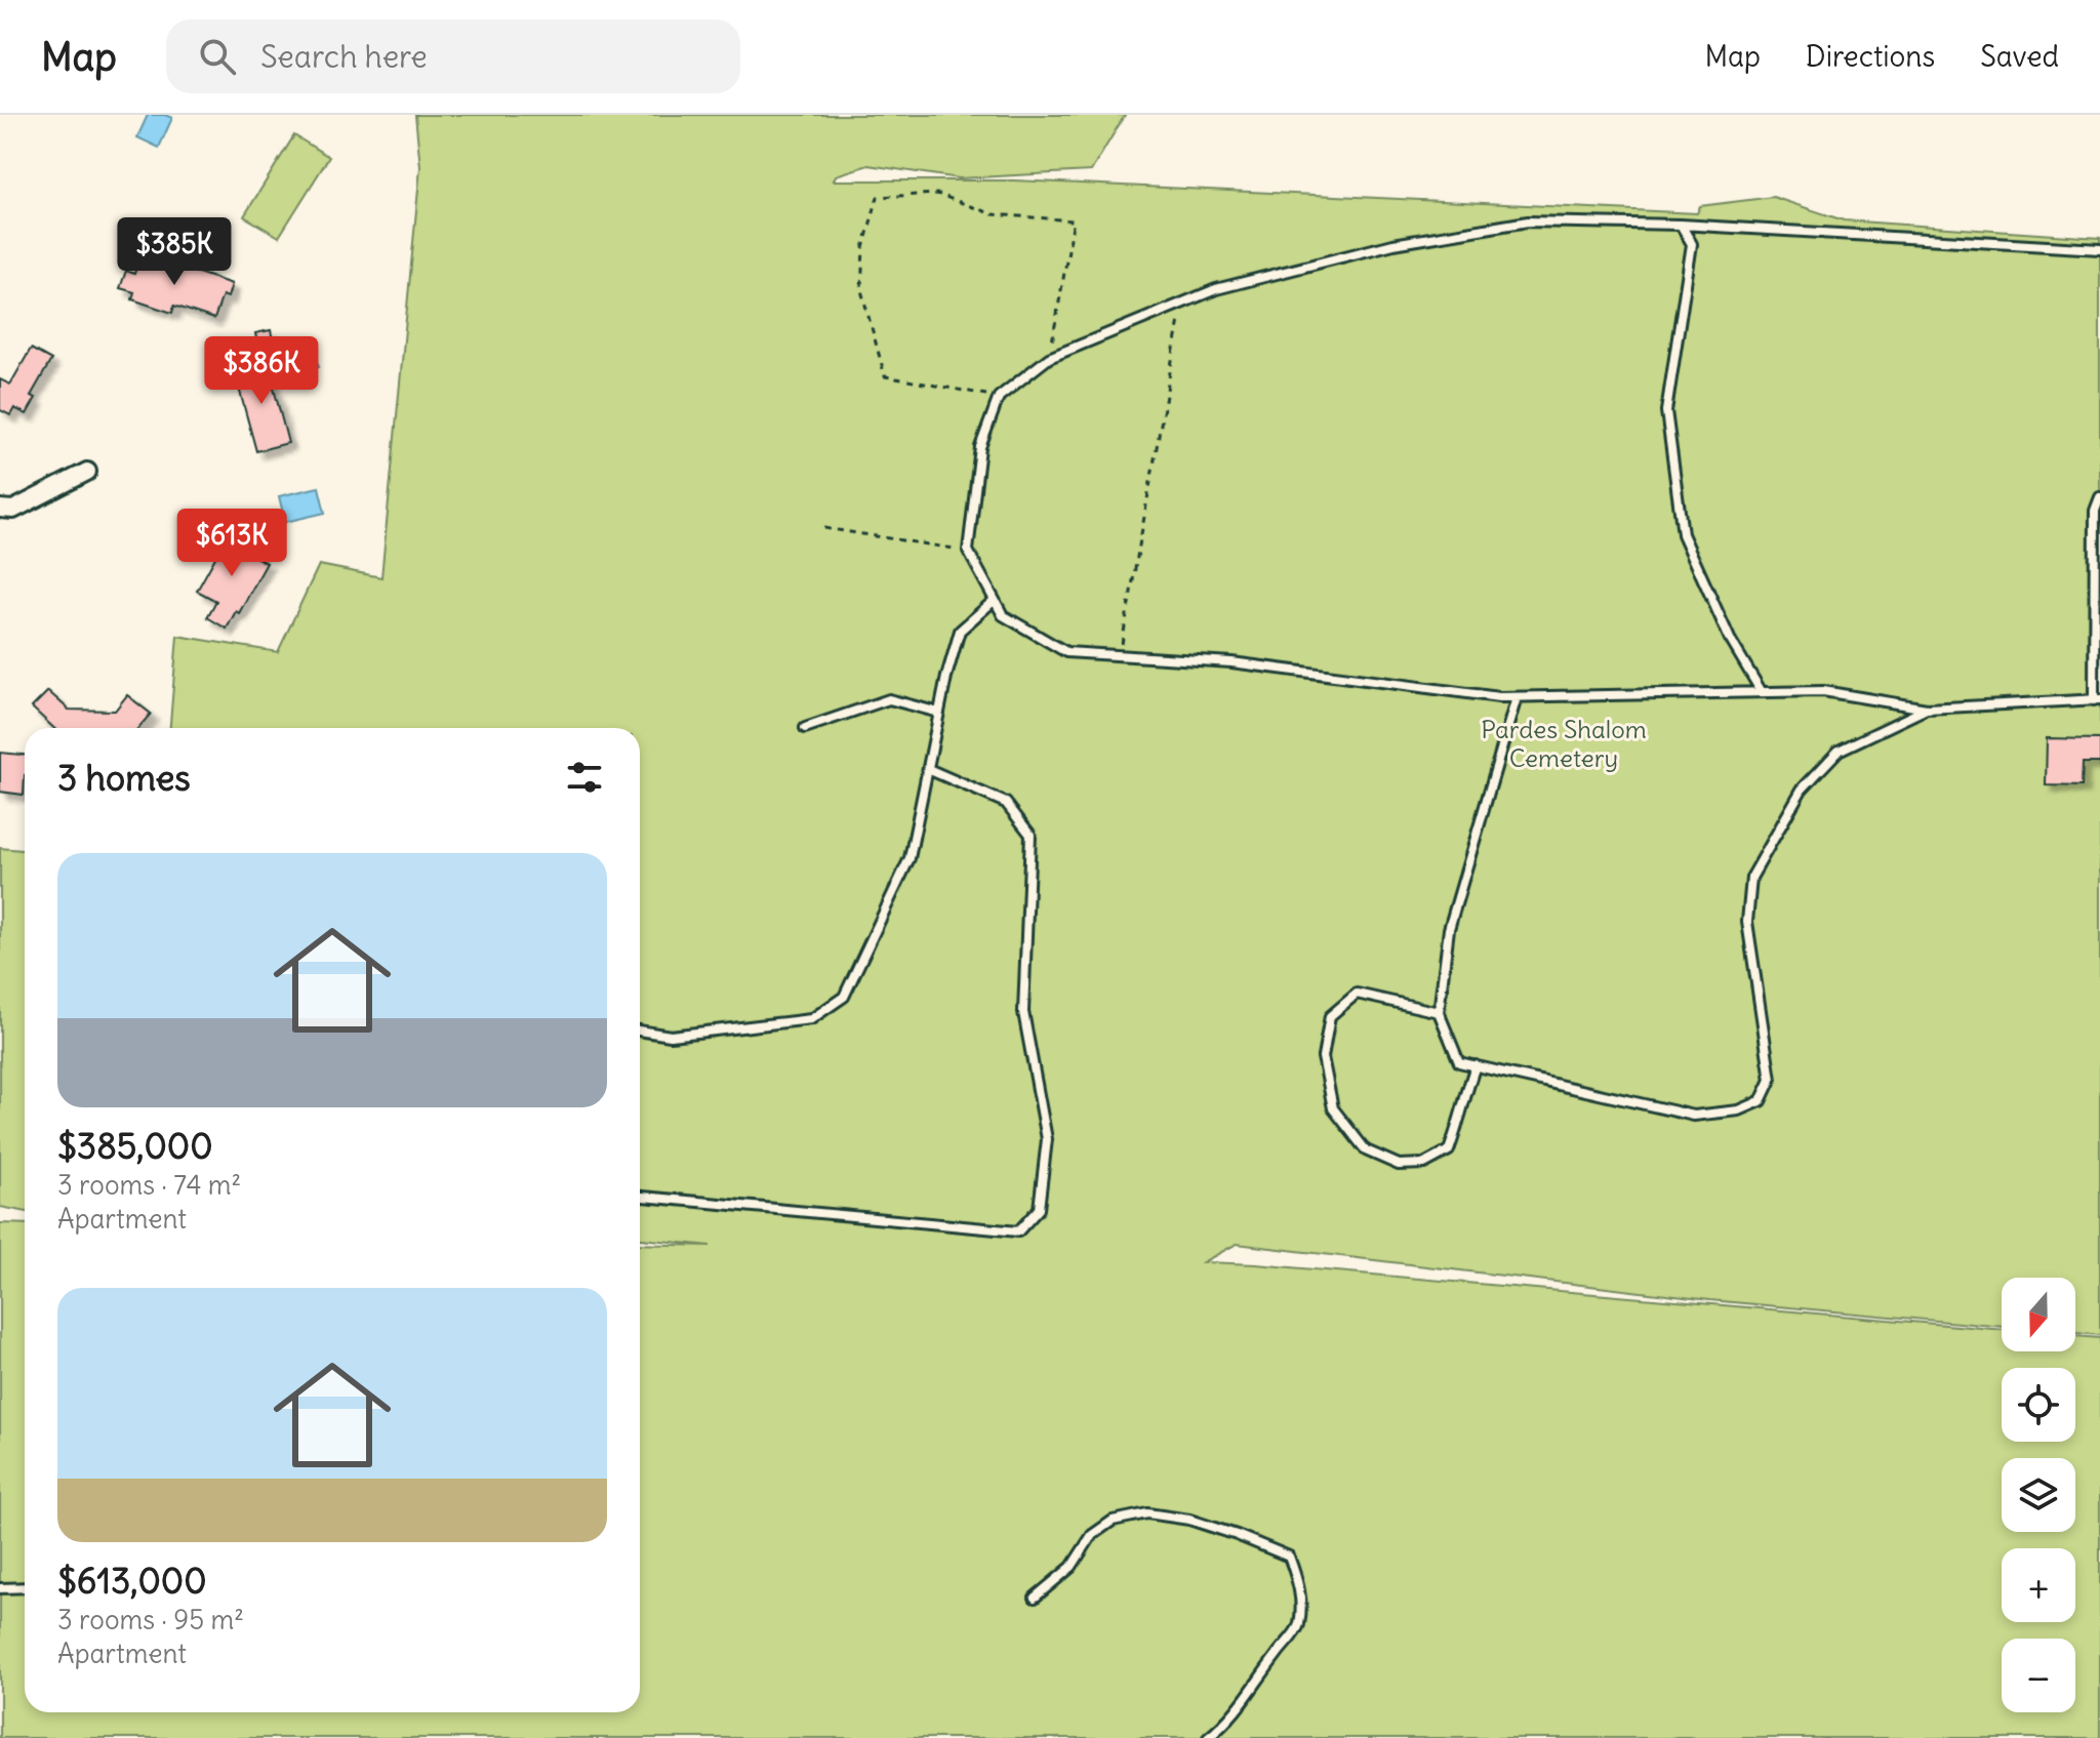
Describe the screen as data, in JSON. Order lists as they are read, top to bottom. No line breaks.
{"parks":["Pardes Shalom Cemetery"],"north":"bottom","page":{"header":"Map","search":"Search here","nav":["Map","Directions","Saved"],"price":["$385K","$386K","$613K"],"heading":"3 homes","list":[{"name":"$385,000","note":"3 rooms · 74 m² · Apartment"},{"name":"$613,000","note":"3 rooms · 95 m² · Apartment"}],"map_buttons":["+","−"]}}
